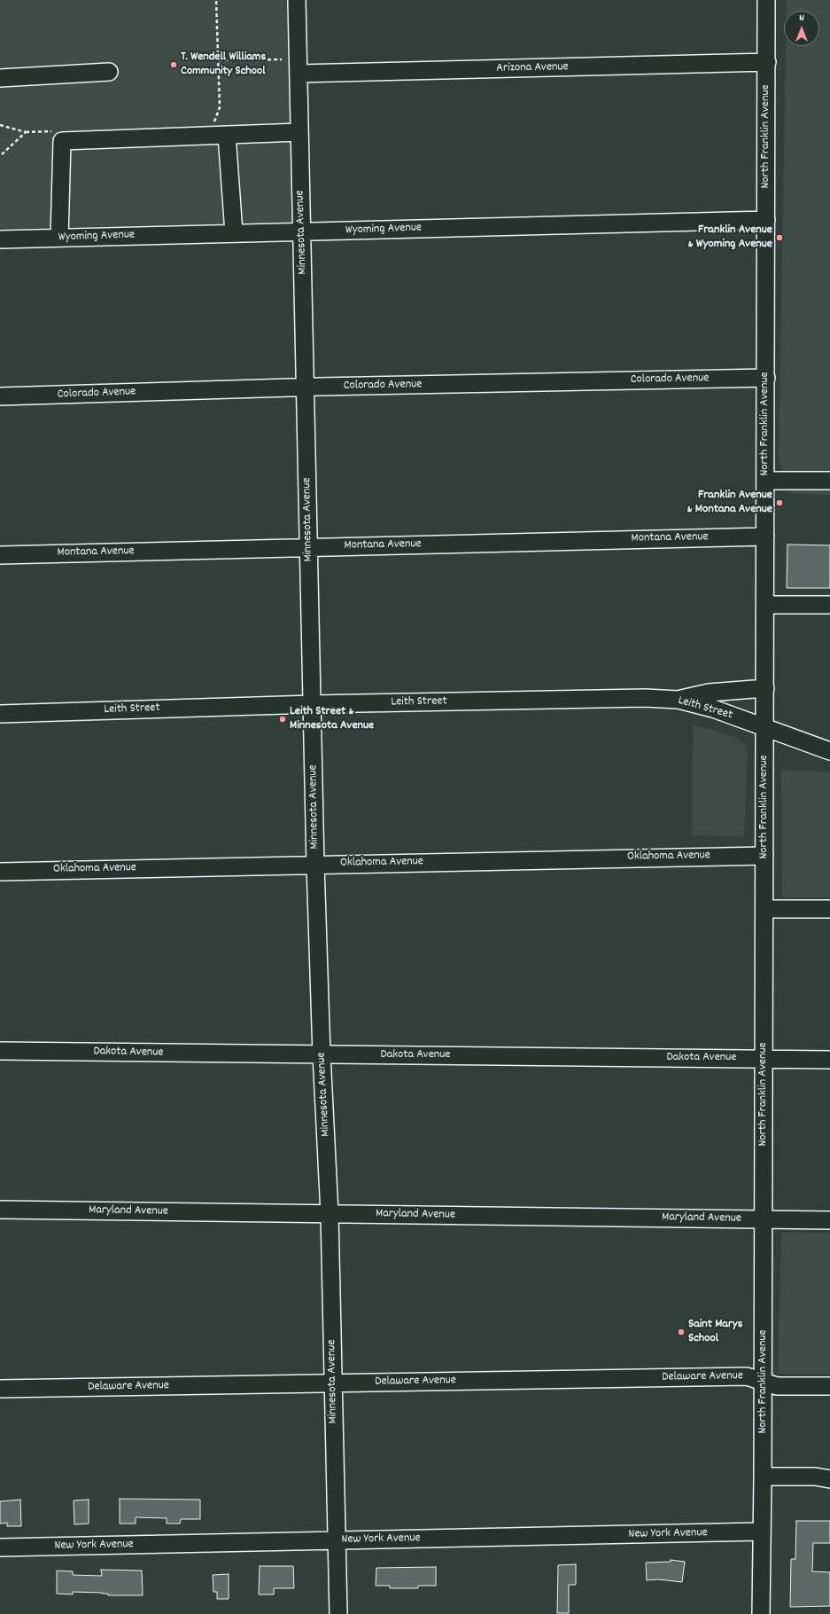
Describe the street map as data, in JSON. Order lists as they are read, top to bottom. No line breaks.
{"streets":{"street":["Arizona Avenue","North Franklin Avenue","Wyoming Avenue","Minnesota Avenue","Colorado Avenue","Montana Avenue","Leith Street","Oklahoma Avenue","Dakota Avenue","Maryland Avenue","Delaware Avenue","New York Avenue"]},"crossings":[["Arizona Avenue","North Franklin Avenue"],["Arizona Avenue","Minnesota Avenue"],["North Franklin Avenue","Wyoming Avenue"],["North Franklin Avenue","Colorado Avenue"],["North Franklin Avenue","Montana Avenue"],["North Franklin Avenue","Leith Street"],["North Franklin Avenue","Oklahoma Avenue"],["North Franklin Avenue","Dakota Avenue"],["North Franklin Avenue","Maryland Avenue"],["North Franklin Avenue","Delaware Avenue"],["North Franklin Avenue","New York Avenue"],["Wyoming Avenue","Minnesota Avenue"],["Minnesota Avenue","Colorado Avenue"],["Minnesota Avenue","Montana Avenue"],["Minnesota Avenue","Leith Street"],["Minnesota Avenue","Oklahoma Avenue"],["Minnesota Avenue","Dakota Avenue"],["Minnesota Avenue","Maryland Avenue"],["Minnesota Avenue","Delaware Avenue"],["Minnesota Avenue","New York Avenue"]],"places":["T. Wendell Williams Community School","Franklin Avenue & Wyoming Avenue","Franklin Avenue & Montana Avenue","Leith Street & Minnesota Avenue","Saint Marys School"],"north":"top"}
